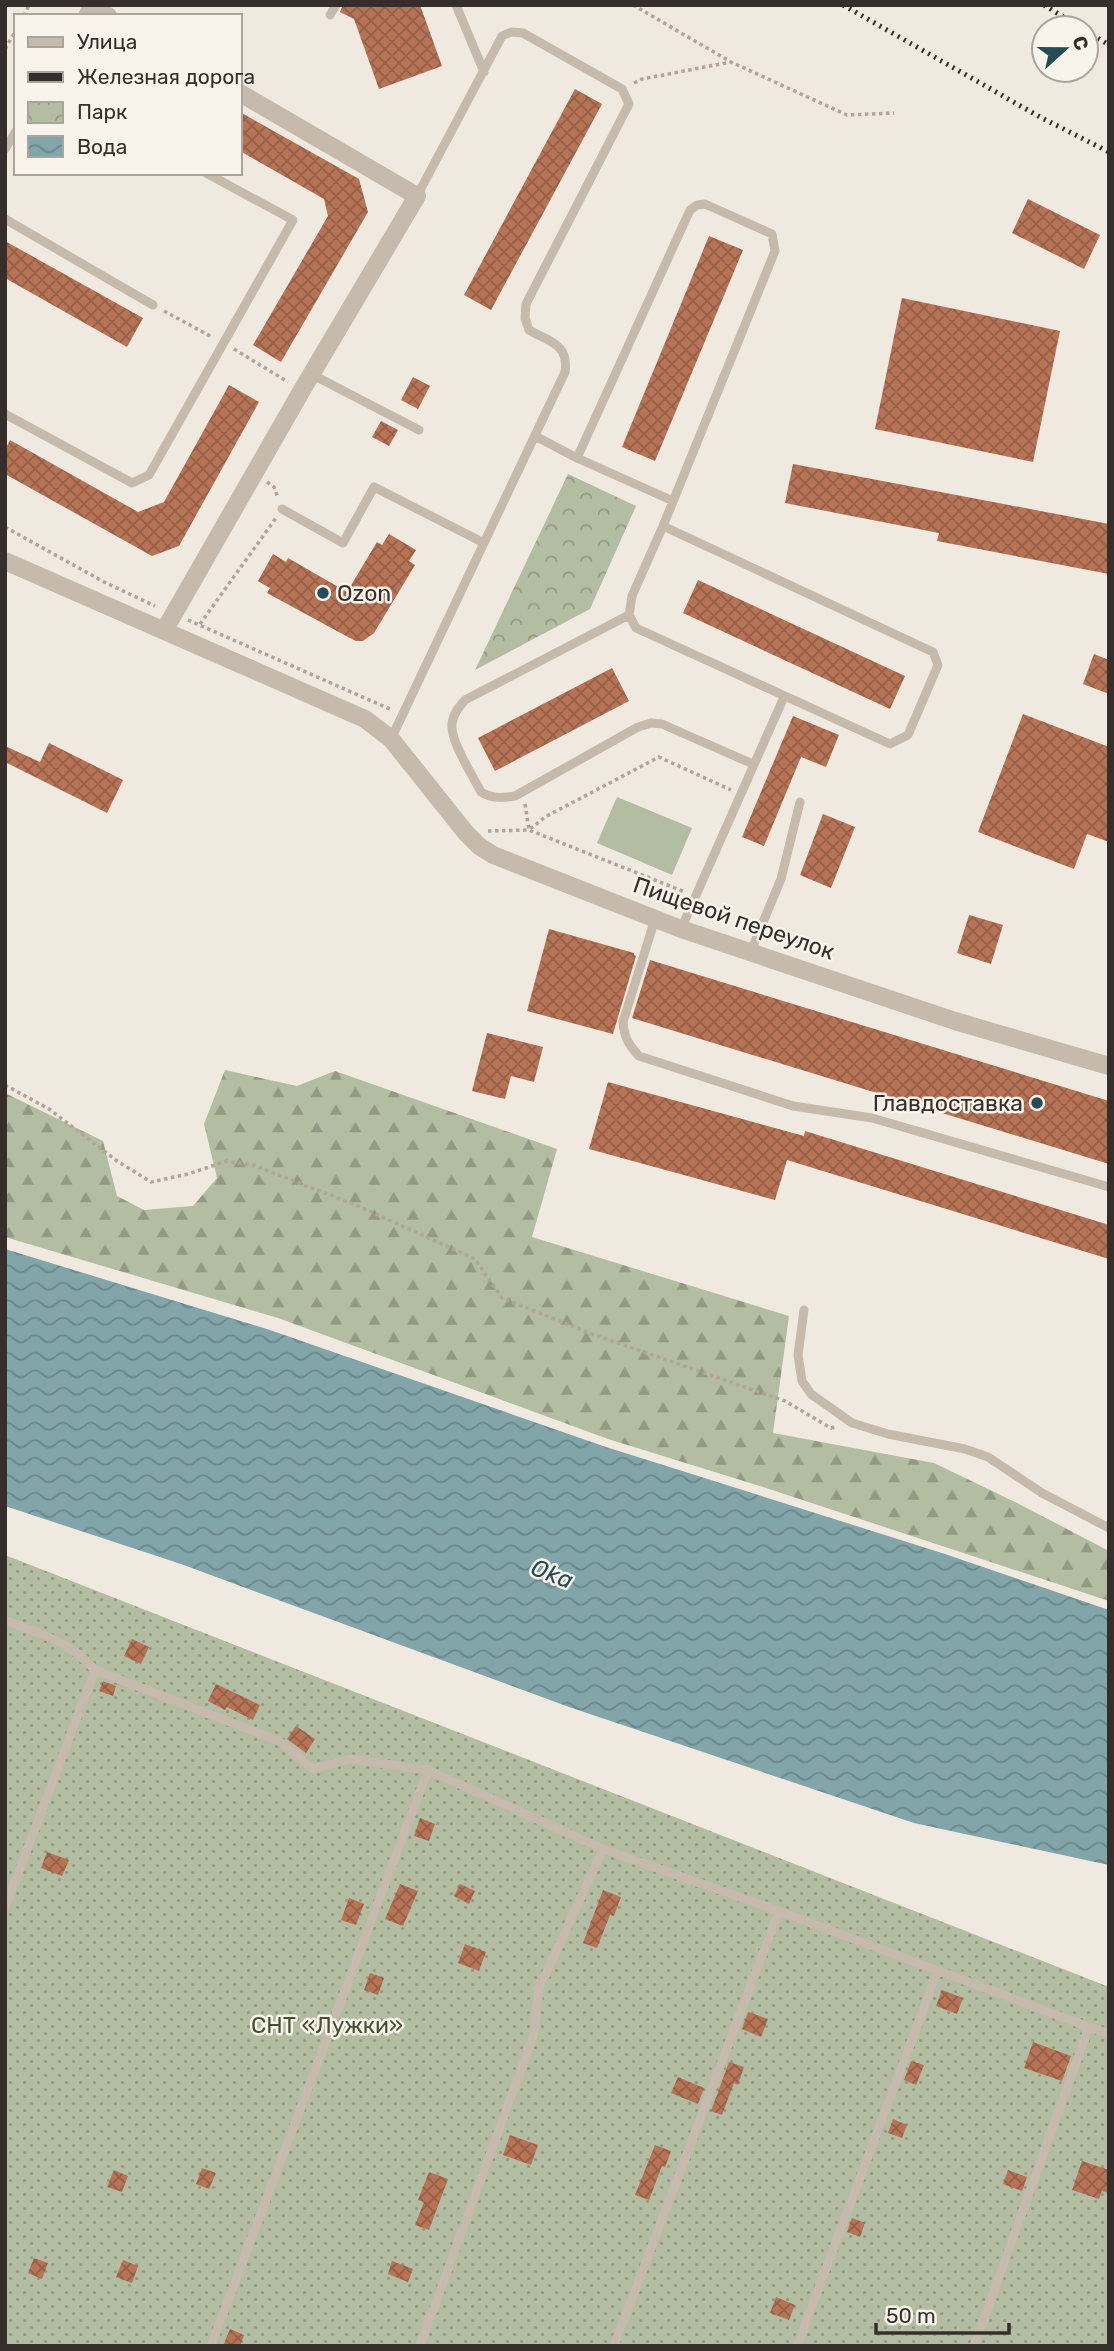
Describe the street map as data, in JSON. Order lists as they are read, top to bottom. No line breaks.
{"streets":{"street":["Пищевой переулок"]},"water":["Oka"],"parks":["СНТ «Лужки»"],"places":["Ozon","Главдоставка"],"legend":["Улица","Железная дорога","Парк","Вода"],"scale_bar":"50 m","north":"right"}
